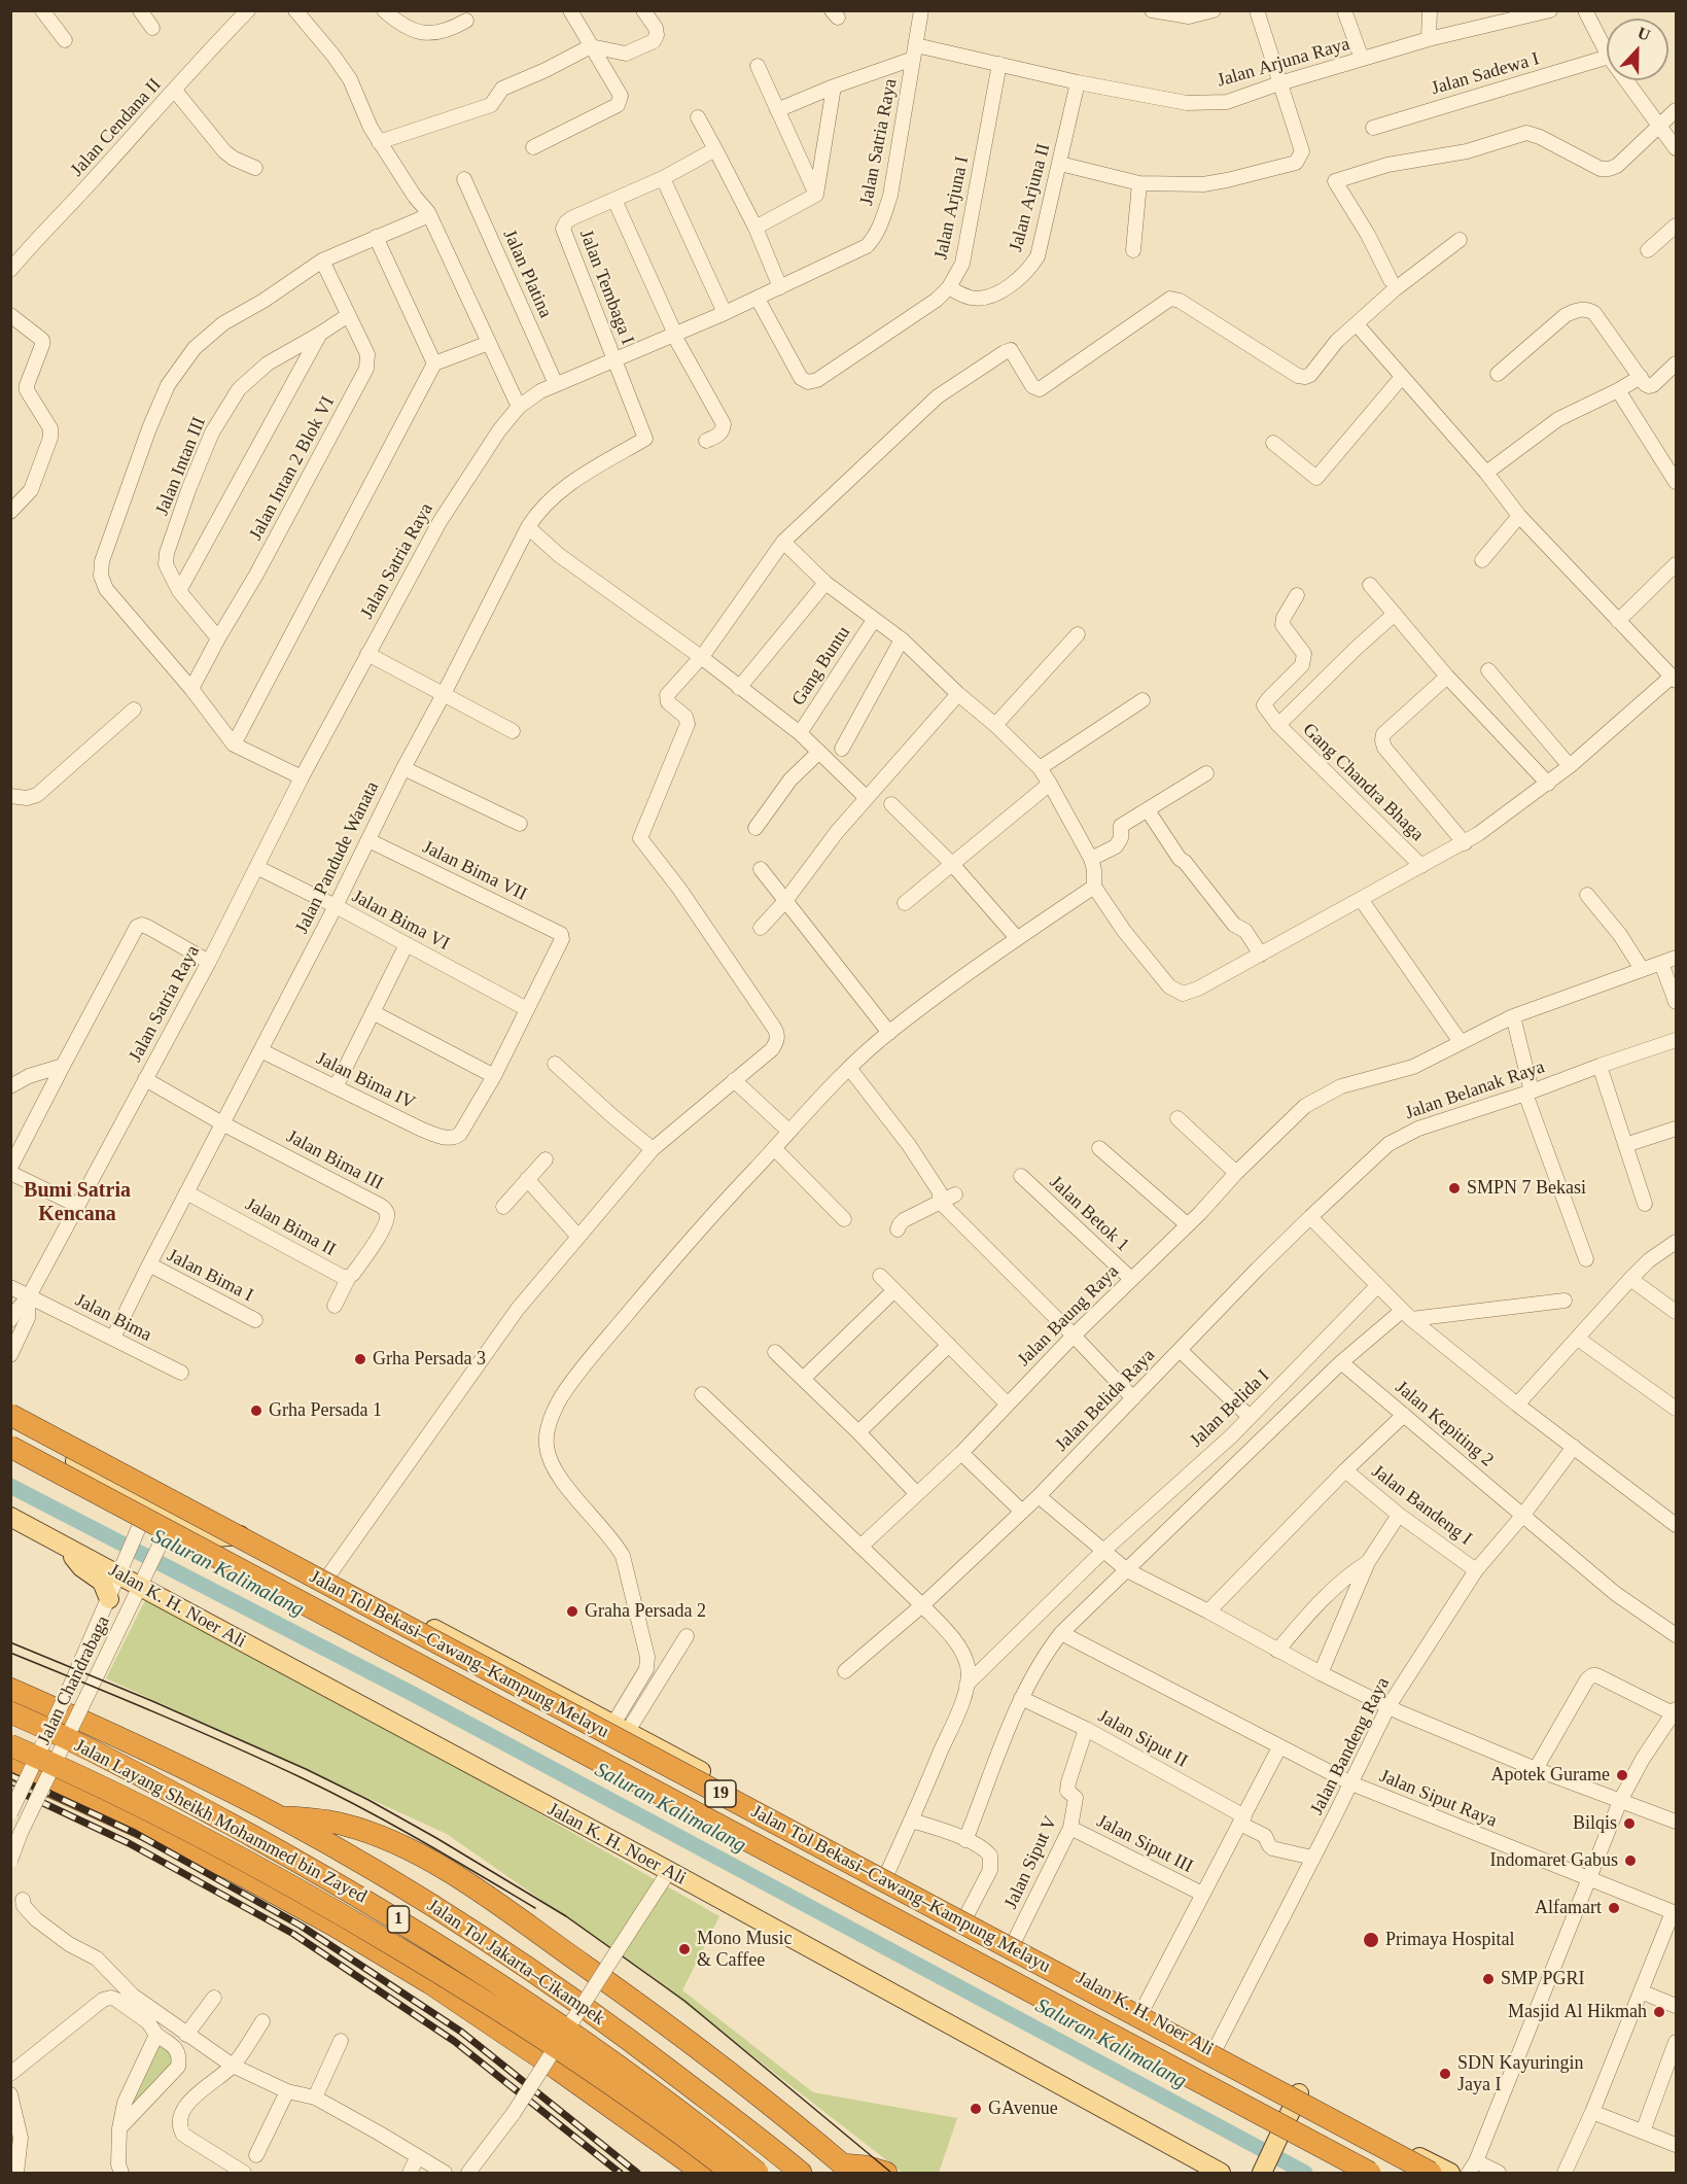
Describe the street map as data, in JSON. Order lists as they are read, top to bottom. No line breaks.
{"streets":{"highway":["Jalan Tol Bekasi–Cawang–Kampung Melayu","19","Jalan Layang Sheikh Mohammed bin Zayed","1","Jalan Tol Jakarta–Cikampek"],"main road":["Jalan K. H. Noer Ali"],"street":["Jalan Arjuna Raya","Jalan Sadewa I","Jalan Cendana II","Jalan Satria Raya","Jalan Arjuna II","Jalan Arjuna I","Jalan Platina","Jalan Tembaga I","Jalan Intan III","Jalan Intan 2 Blok VI","Gang Buntu","Gang Chandra Bhaga","Jalan Pandude Wanata","Jalan Bima VII","Jalan Bima VI","Jalan Bima IV","Jalan Belanak Raya","Jalan Bima III","Jalan Betok 1","Jalan Bima II","Jalan Bima I","Jalan Baung Raya","Jalan Bima","Jalan Belida Raya","Jalan Belida I","Jalan Kepiting 2","Jalan Bandeng I","Jalan Chandrabaga","Jalan Siput II","Jalan Bandeng Raya","Jalan Siput Raya","Jalan Siput III","Jalan Siput V"]},"crossings":[["Jalan Arjuna Raya","Jalan Satria Raya"],["Jalan Arjuna Raya","Jalan Arjuna II"],["Jalan Arjuna Raya","Jalan Arjuna I"],["Jalan Satria Raya","Jalan Arjuna I"],["Jalan Satria Raya","Jalan Platina"],["Jalan Satria Raya","Jalan Tembaga I"],["Jalan Satria Raya","Jalan Bima VI"],["Jalan Satria Raya","Jalan Bima III"],["Jalan Satria Raya","Jalan Bima"],["Jalan Arjuna II","Jalan Arjuna I"],["Jalan Tembaga I","Jalan Pandude Wanata"],["Jalan Intan III","Jalan Intan 2 Blok VI"],["Jalan Pandude Wanata","Jalan Bima VII"],["Jalan Pandude Wanata","Jalan Bima VI"],["Jalan Pandude Wanata","Jalan Bima IV"],["Jalan Pandude Wanata","Jalan Bima III"],["Jalan Pandude Wanata","Jalan Bima II"],["Jalan Pandude Wanata","Jalan Bima I"],["Jalan Pandude Wanata","Jalan Bima"],["Jalan Bima VII","Jalan Bima VI"],["Jalan Belanak Raya","Jalan Belida Raya"],["Jalan Bima III","Jalan Bima II"],["Jalan Betok 1","Jalan Baung Raya"],["Jalan Kepiting 2","Jalan Bandeng Raya"],["Jalan Bandeng I","Jalan Bandeng Raya"],["Jalan K. H. Noer Ali","Jalan Chandrabaga"],["Jalan K. H. Noer Ali","Jalan Bandeng Raya"],["Jalan K. H. Noer Ali","Jalan Siput V"],["Jalan Siput II","Jalan Bandeng Raya"],["Jalan Siput II","Jalan Siput V"],["Jalan Bandeng Raya","Jalan Siput Raya"],["Jalan Siput III","Jalan Siput V"]],"districts":["Bumi Satria Kencana"],"water":["Saluran Kalimalang"],"places":["SMPN 7 Bekasi","Grha Persada 3","Grha Persada 1","Graha Persada 2","Apotek Gurame","Bilqis","Indomaret Gabus","Alfamart","Primaya Hospital","Mono Music & Caffee","SMP PGRI","Masjid Al Hikmah","SDN Kayuringin Jaya I","GAvenue"],"north":"top"}
